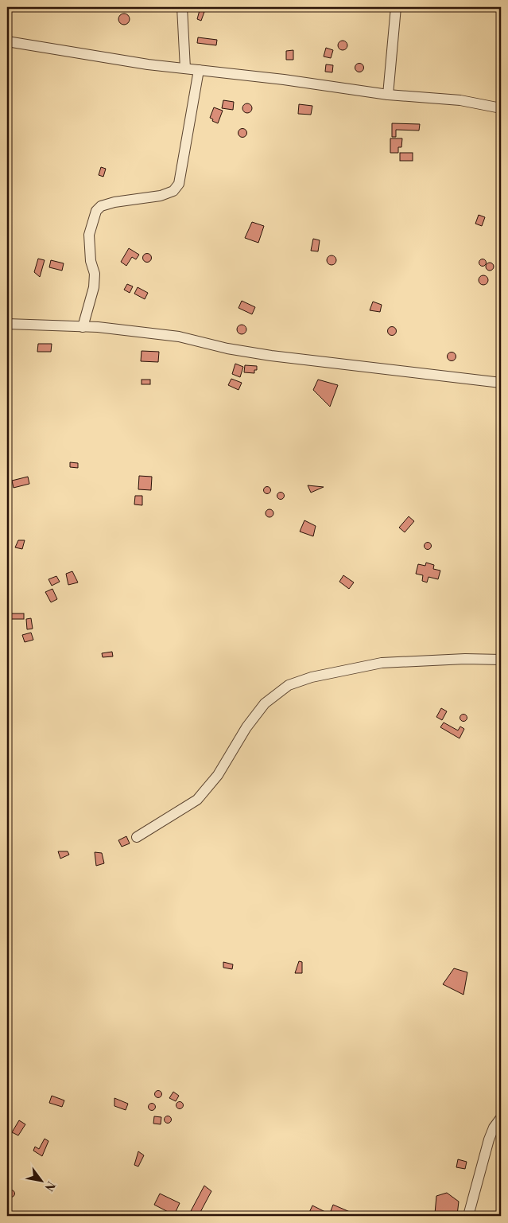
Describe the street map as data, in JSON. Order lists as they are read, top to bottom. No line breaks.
{"north":"bottom right"}
